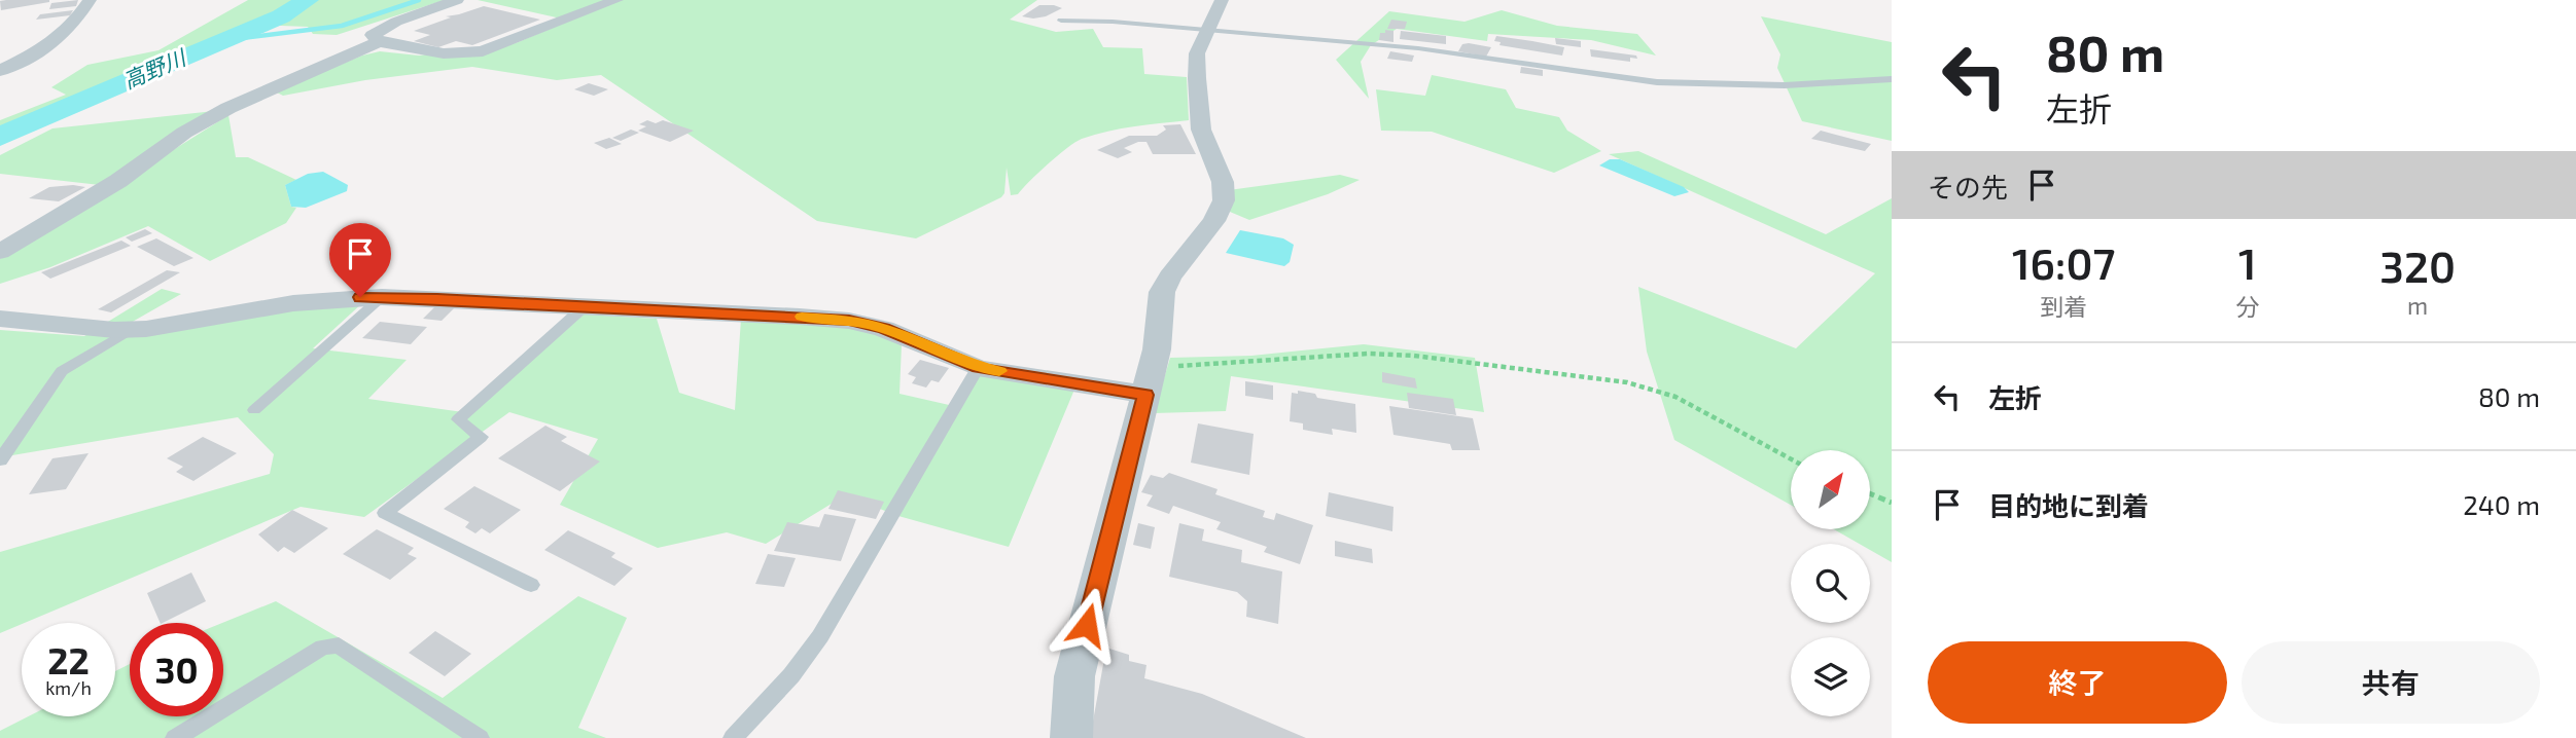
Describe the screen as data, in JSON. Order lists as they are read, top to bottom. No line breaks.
{"water":["高野川"],"north":"top right","page":{"turn":["80 m","左折"],"then":"その先","eta":["16:07","到着","1","分","320","m"],"list":[{"name":"左折","value":"80 m"},{"name":"目的地に到着","value":"240 m"}],"speed":"22 km/h","limit":"30","buttons":["終了","共有"]}}
